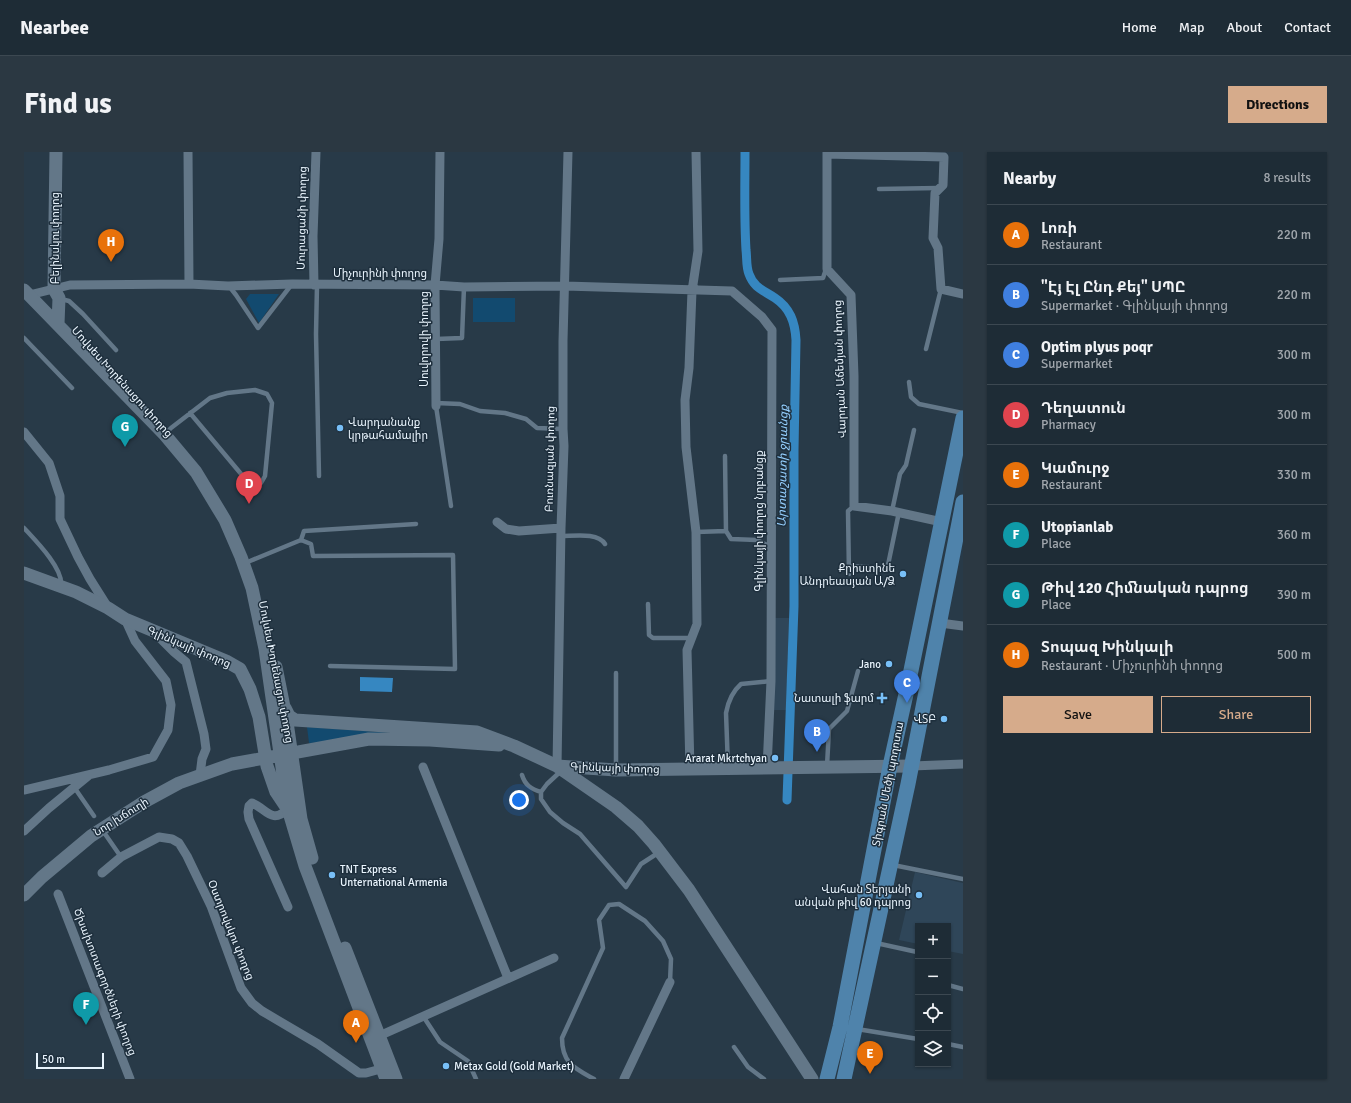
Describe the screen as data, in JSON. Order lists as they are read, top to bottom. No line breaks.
{"streets":{"main road":["Բելինսկու փողոց","Մովսես Խորենացու փողոց","Գլինկայի փողոց","Տիգրան Մեծի պողոտա","Նոր խճուղի"],"street":["Մուրացանի փողոց","Միչուրինի փողոց","Սուվորովի փողոց","Վարդան Աճեմյան փողոց","Բուռնազյան փողոց","Գլինկայի փողոց նրբանցք","Օստրովսկու փողոց","Ծխախոտագործների փողոց"]},"crossings":[["Մուրացանի փողոց","Միչուրինի փողոց"],["Բելինսկու փողոց","Միչուրինի փողոց"],["Բելինսկու փողոց","Մովսես Խորենացու փողոց"],["Միչուրինի փողոց","Սուվորովի փողոց"],["Միչուրինի փողոց","Մովսես Խորենացու փողոց"],["Միչուրինի փողոց","Բուռնազյան փողոց"],["Միչուրինի փողոց","Գլինկայի փողոց նրբանցք"],["Մովսես Խորենացու փողոց","Գլինկայի փողոց"],["Մովսես Խորենացու փողոց","Օստրովսկու փողոց"],["Բուռնազյան փողոց","Գլինկայի փողոց"],["Գլինկայի փողոց նրբանցք","Գլինկայի փողոց"],["Գլինկայի փողոց","Տիգրան Մեծի պողոտա"],["Գլինկայի փողոց","Նոր խճուղի"]],"water":["Արտաշատի ջրանցք"],"places":{"other":["Վարդանանք կրթահամալիր","Քրիստինե Անդրեասյան Ա/Ձ","Jano","ՎՏԲ","Ararat Mkrtchyan","TNT Express Unternational Armenia","Վահան Տերյանի անվան թիվ 60 դպրոց","Metax Gold (Gold Market)"],"health":["Նատալի ֆարմ"]},"scale_bar":"50 m","page":{"header":"Nearbee","nav":["Home","Map","About","Contact"],"buttons":["Directions",["Save","Share"]],"title":"Find us","heading":["Nearby","8 results"],"list":[{"mark":"A","name":"Լոռի","note":"Restaurant","value":"220 m"},{"mark":"B","name":"\"Էյ Էլ Ընդ Քեյ\" ՍՊԸ","note":"Supermarket · Գլինկայի փողոց","value":"220 m"},{"mark":"C","name":"Optim plyus poqr","note":"Supermarket","value":"300 m"},{"mark":"D","name":"Դեղատուն","note":"Pharmacy","value":"300 m"},{"mark":"E","name":"Կամուրջ","note":"Restaurant","value":"330 m"},{"mark":"F","name":"Utopianlab","note":"Place","value":"360 m"},{"mark":"G","name":"Թիվ 120 Հիմնական դպրոց","note":"Place","value":"390 m"},{"mark":"H","name":"Տոպազ Խինկալի","note":"Restaurant · Միչուրինի փողոց","value":"500 m"}],"pins":["H","G","D","C","B","F","A","E"],"map_buttons":["+","−"],"scale":"50 m"}}
